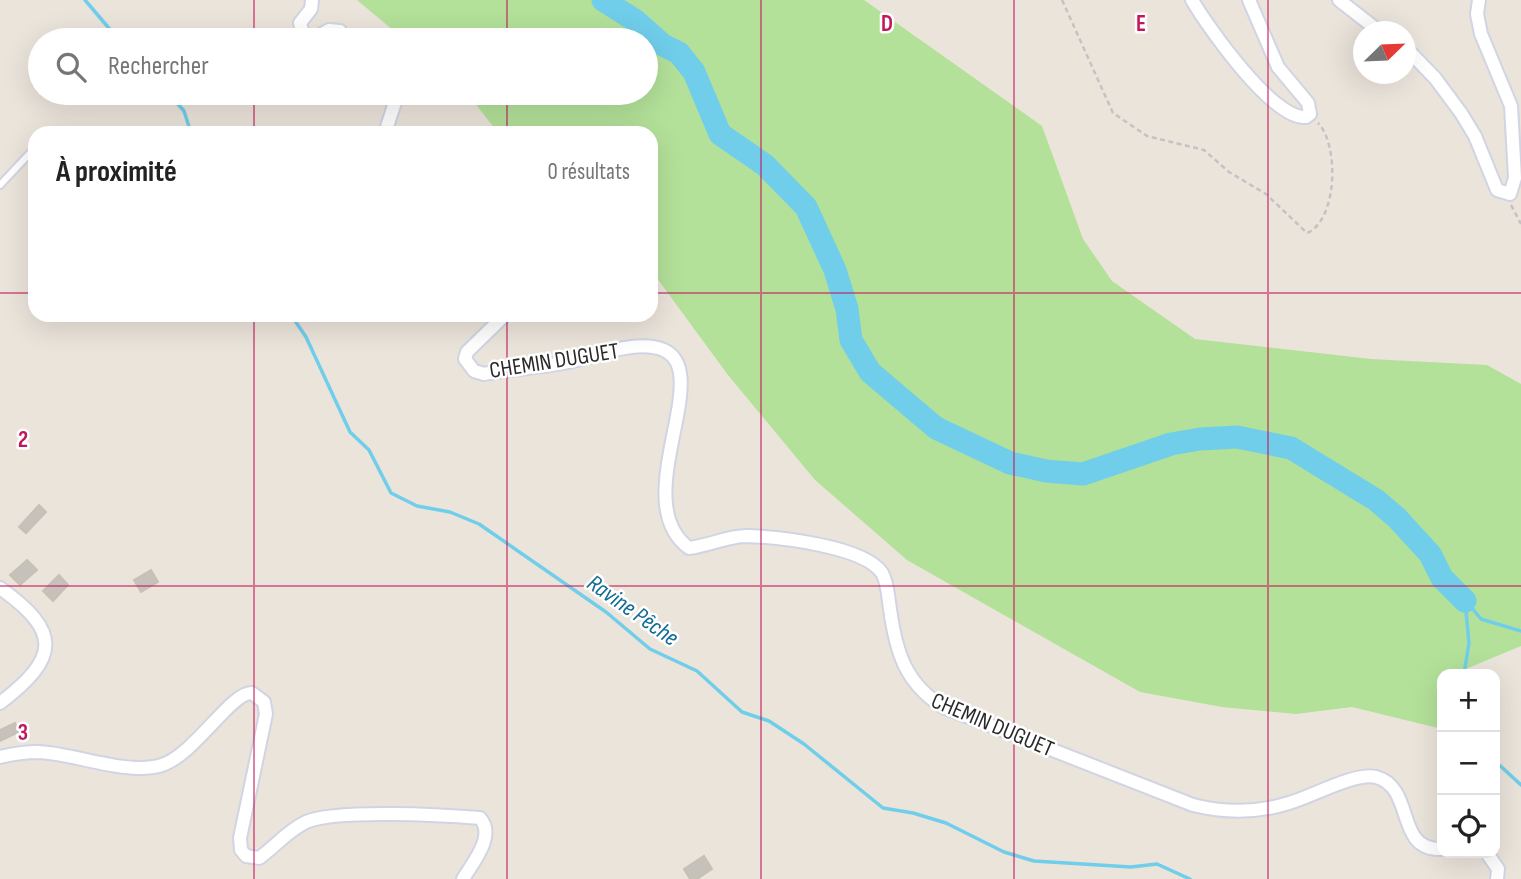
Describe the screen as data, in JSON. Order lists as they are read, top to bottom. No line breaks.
{"streets":{"street":["CHEMIN DUGUET"]},"water":["Ravine Pêche"],"north":"top right","page":{"search":"Rechercher","heading":["À proximité","0 résultats"],"map_buttons":["+","−"]},"grid":{"columns":["D","E"],"rows":["2","3"]}}
